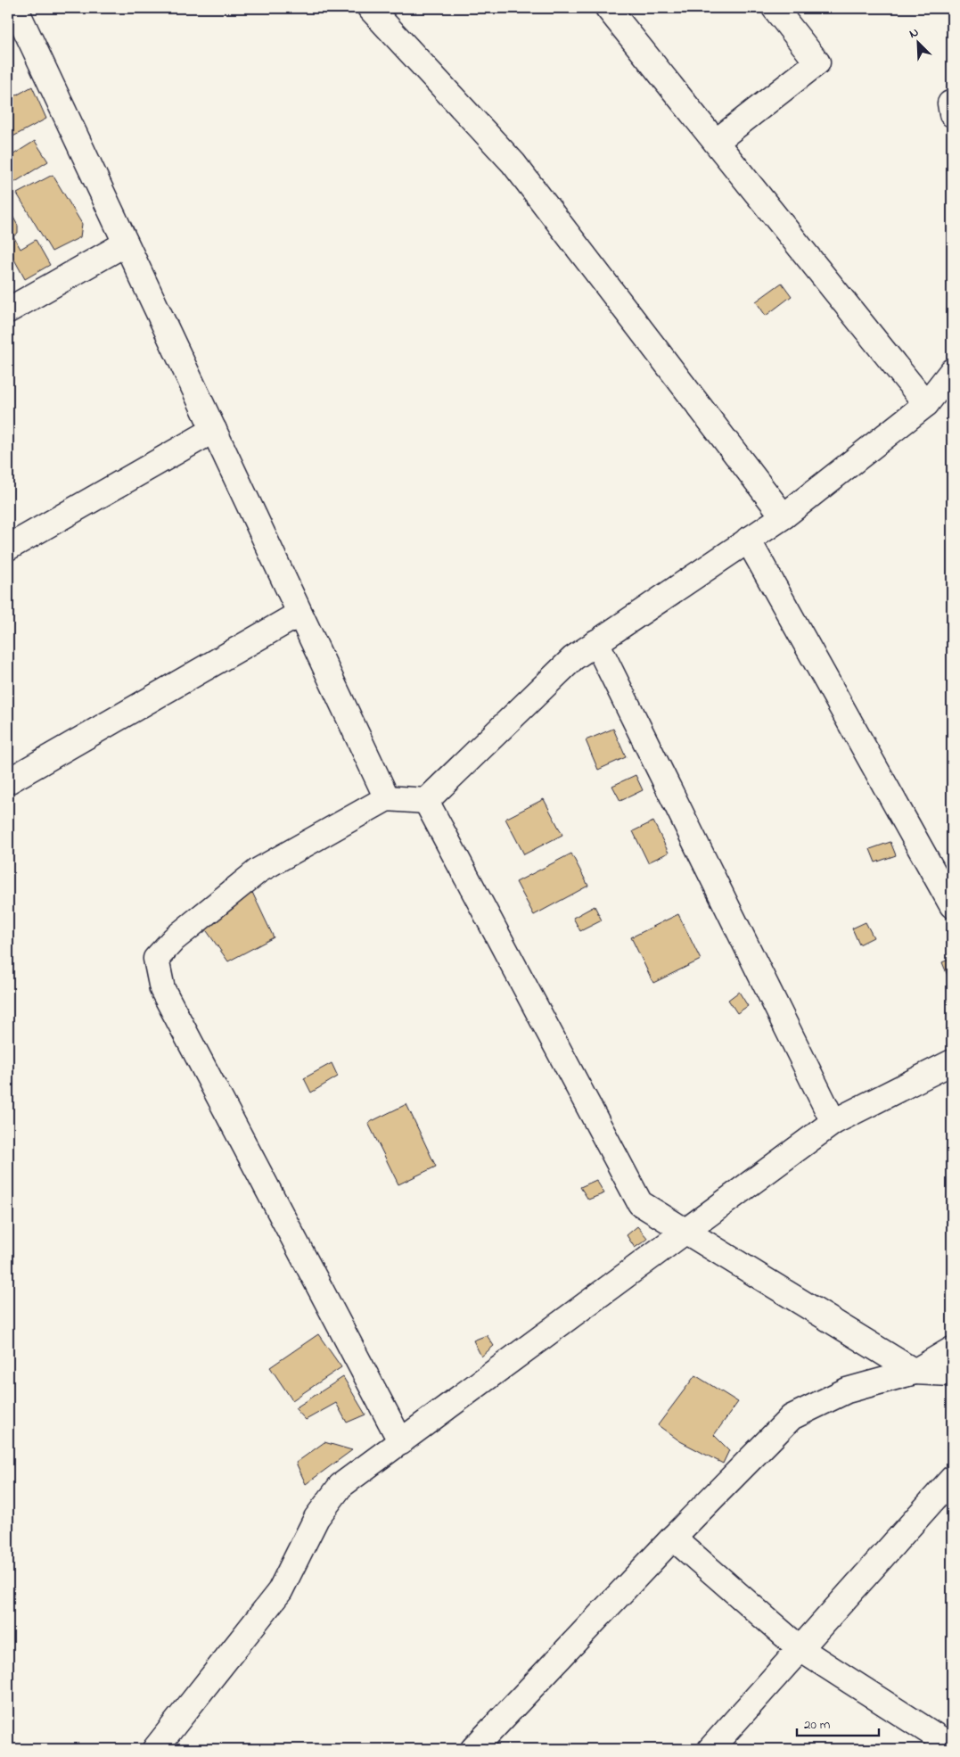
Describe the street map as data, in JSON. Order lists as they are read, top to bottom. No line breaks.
{"scale_bar":"20 m","north":"top left"}
